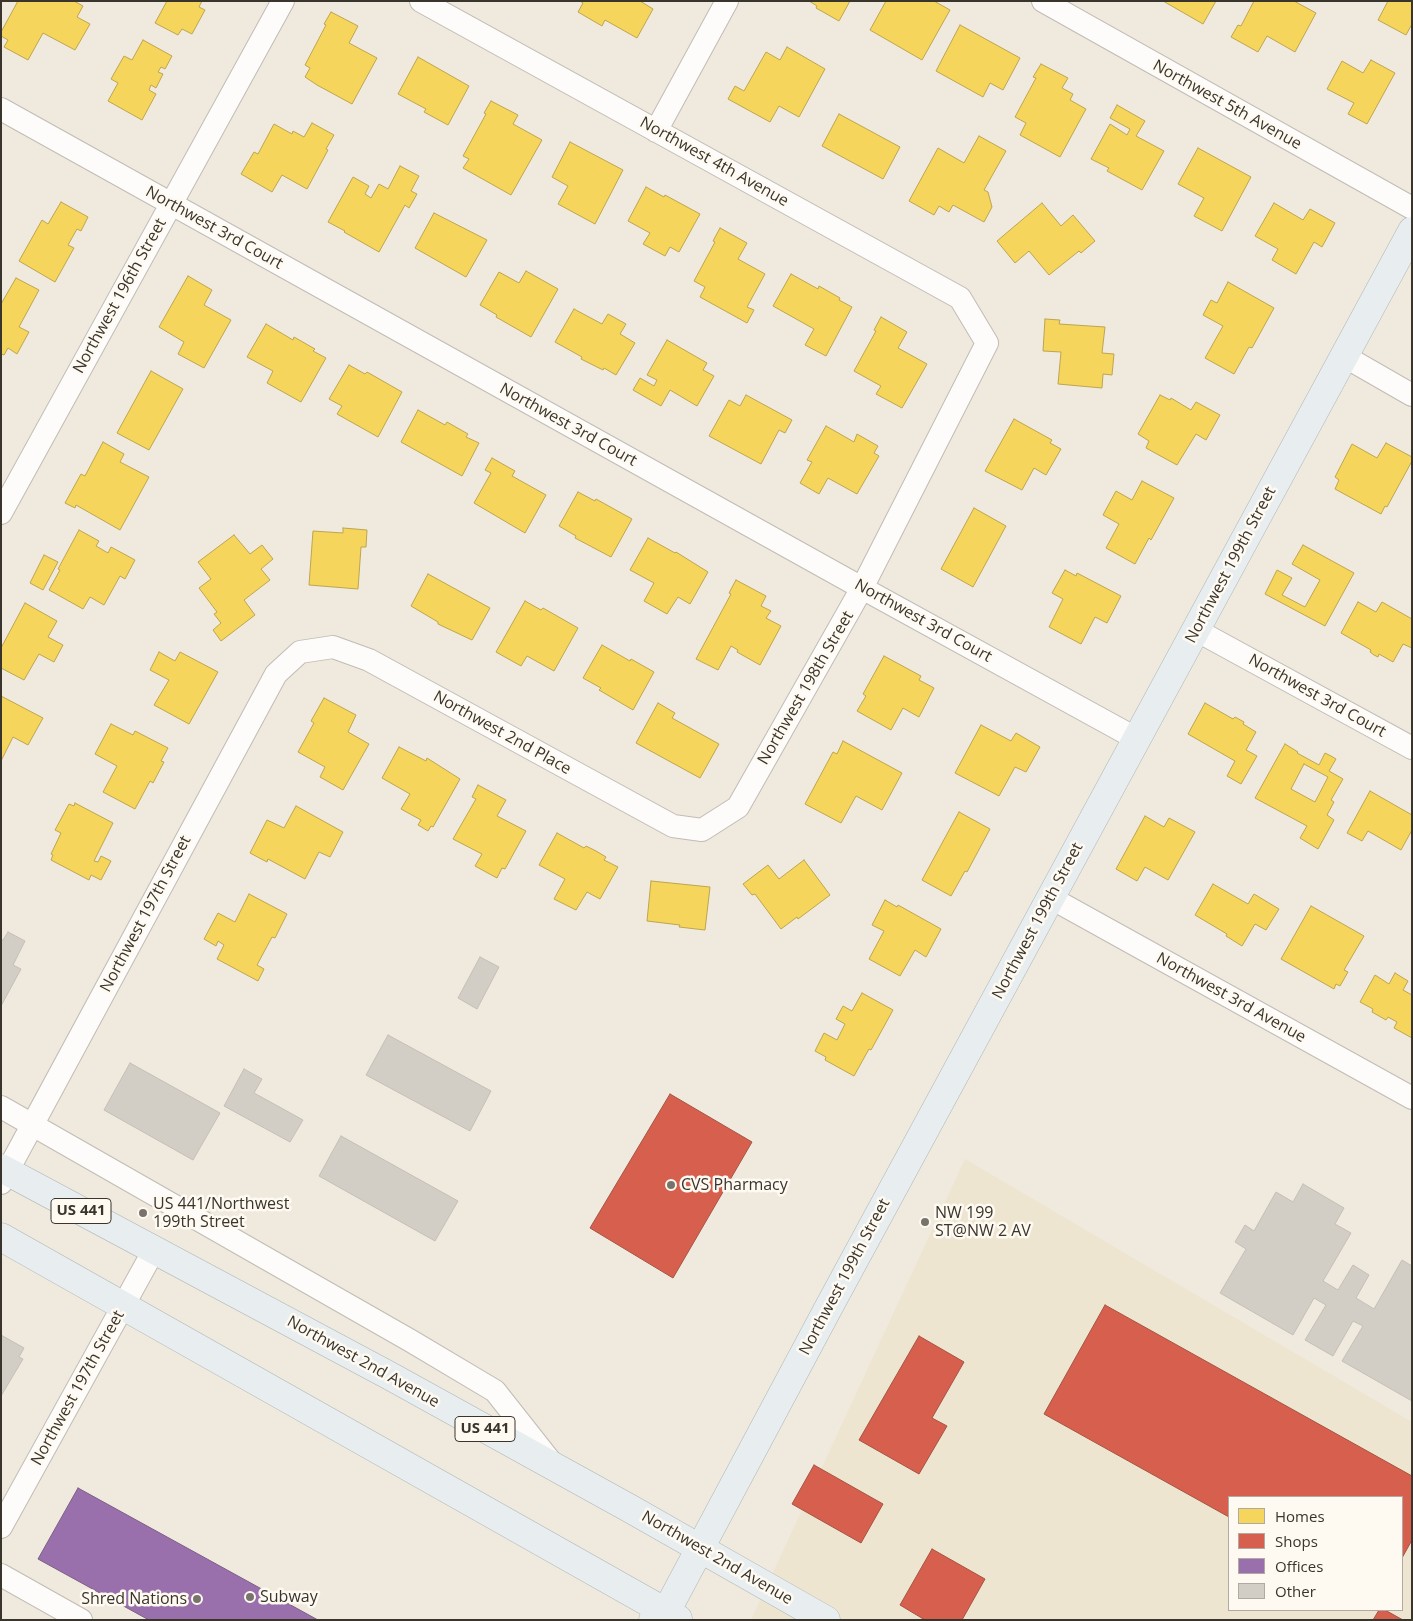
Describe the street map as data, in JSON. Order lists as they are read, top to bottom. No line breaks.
{"streets":{"main road":["Northwest 199th Street","US 441","Northwest 2nd Avenue"],"street":["Northwest 5th Avenue","Northwest 4th Avenue","Northwest 3rd Court","Northwest 196th Street","Northwest 198th Street","Northwest 2nd Place","Northwest 197th Street","Northwest 3rd Avenue"]},"crossings":[["Northwest 4th Avenue","Northwest 198th Street"],["Northwest 3rd Court","Northwest 196th Street"],["Northwest 3rd Court","Northwest 199th Street"],["Northwest 3rd Court","Northwest 198th Street"],["Northwest 199th Street","Northwest 3rd Avenue"],["Northwest 199th Street","Northwest 2nd Avenue"],["Northwest 198th Street","Northwest 2nd Place"],["Northwest 2nd Place","Northwest 197th Street"],["Northwest 197th Street","Northwest 2nd Avenue"]],"places":["CVS Pharmacy","US 441/Northwest 199th Street","NW 199 ST@NW 2 AV","Subway","Shred Nations"],"legend":["Homes","Shops","Offices","Other"]}
